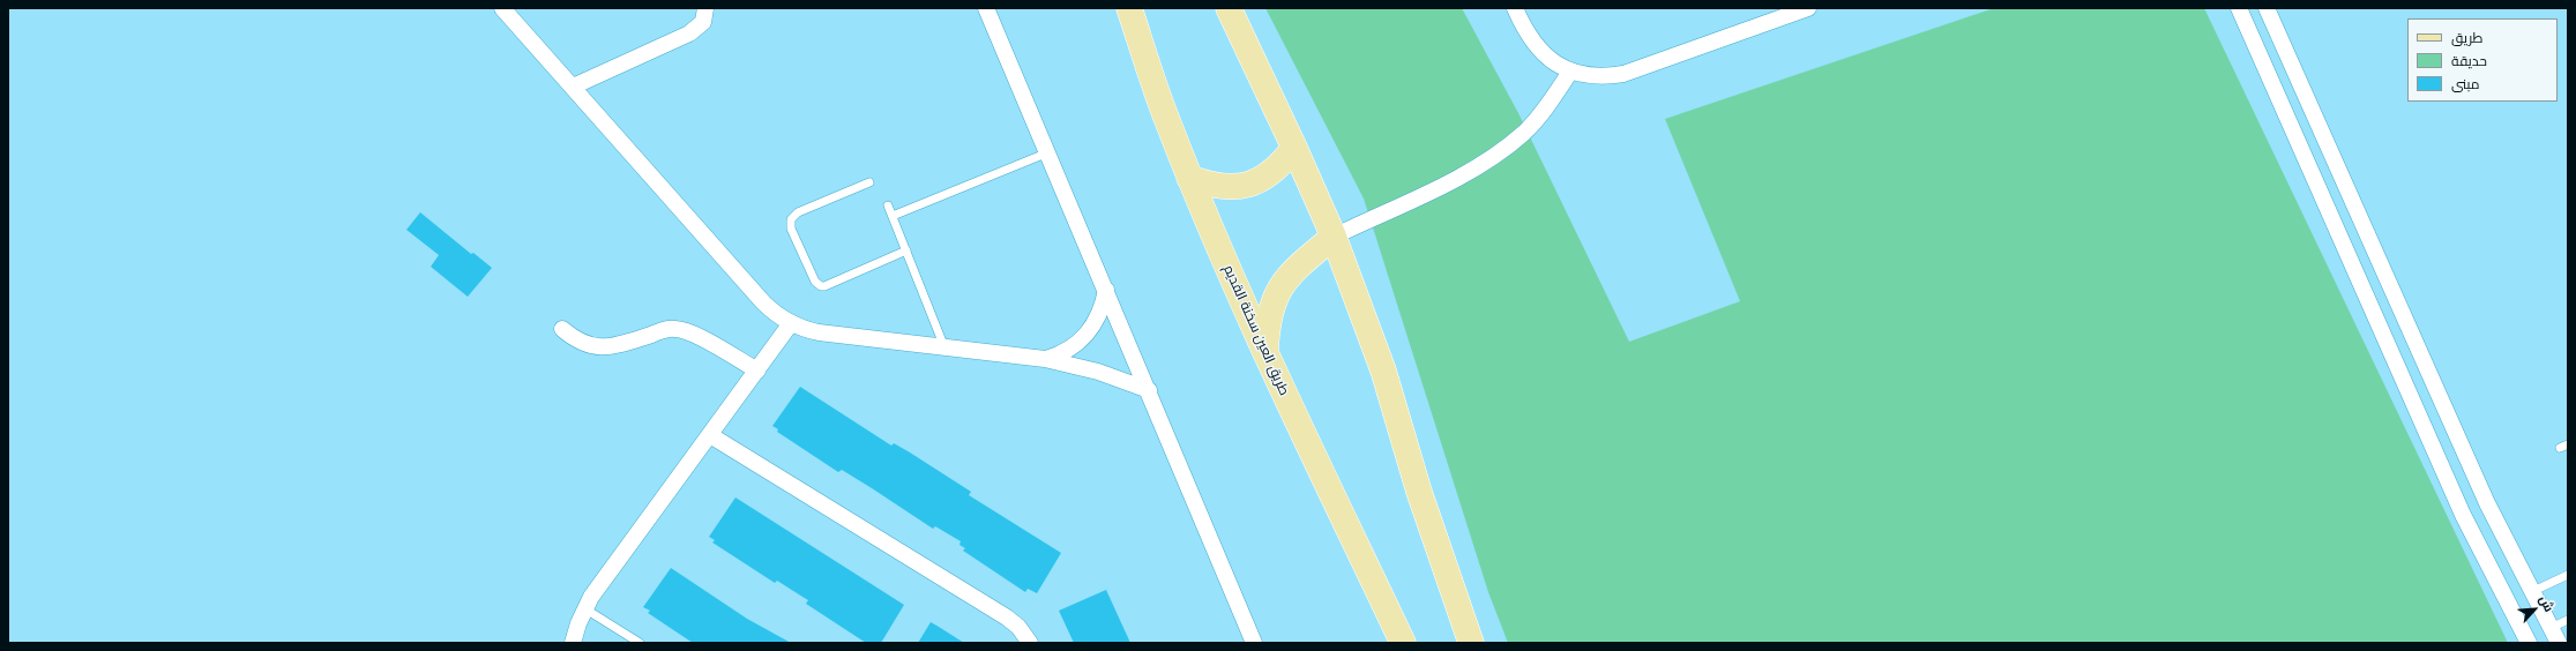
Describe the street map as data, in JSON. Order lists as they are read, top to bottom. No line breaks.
{"streets":{"main road":["طريق العين سخنة القديم"]},"legend":["طريق","حديقة","مبنى"],"north":"top right"}
